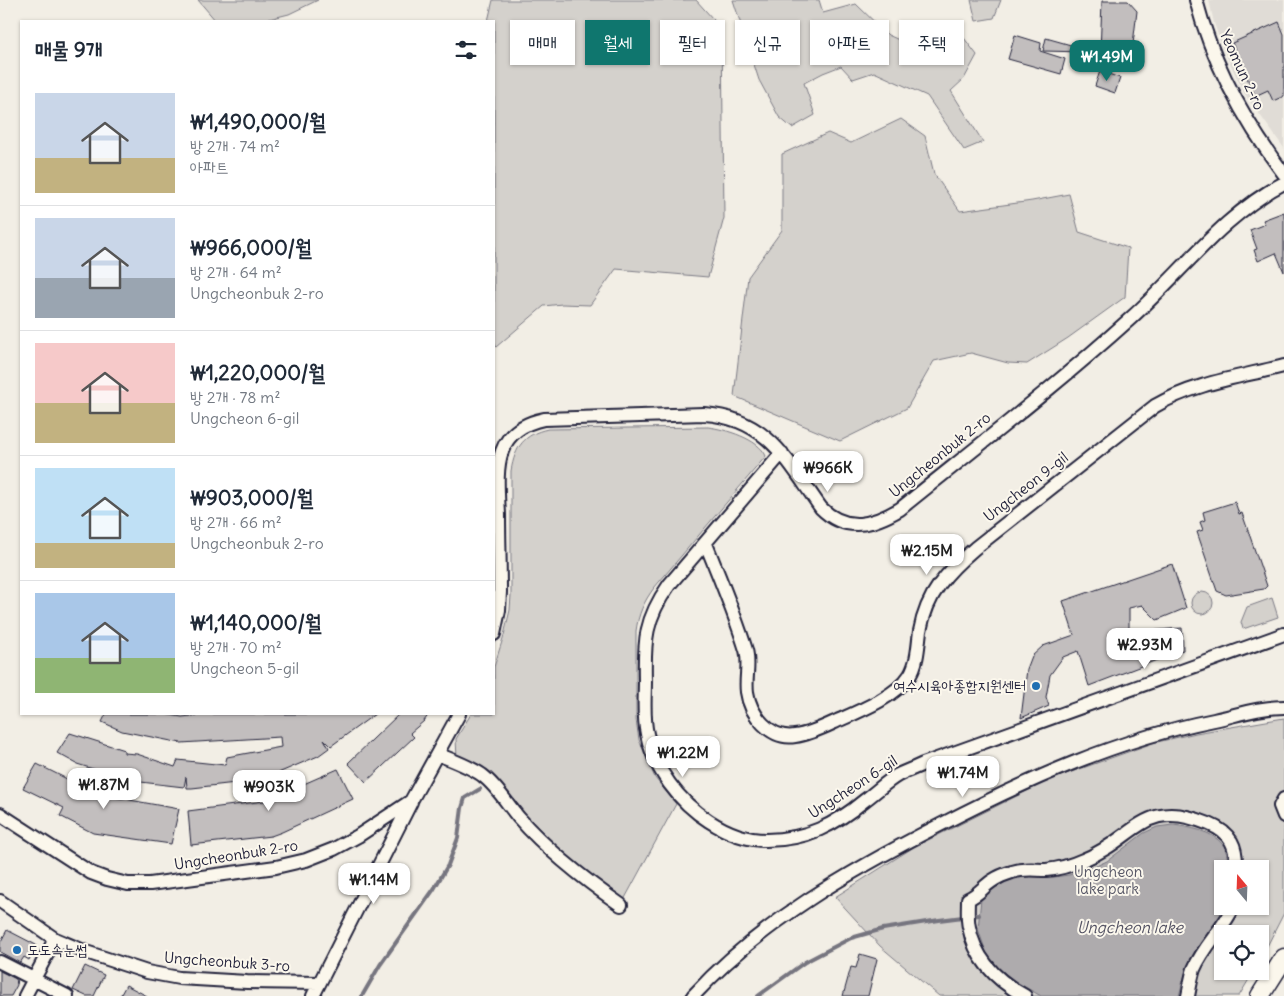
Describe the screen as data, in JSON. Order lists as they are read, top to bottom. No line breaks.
{"streets":{"street":["Yeomun 2-ro","Ungcheonbuk 2-ro","Ungcheon 9-gil","Ungcheon 6-gil","Ungcheonbuk 3-ro"]},"crossings":[["Ungcheonbuk 2-ro","Ungcheon 6-gil"],["Ungcheon 9-gil","Ungcheon 6-gil"]],"water":["Ungcheon lake"],"parks":["Ungcheon lake park"],"places":["여수시육아종합지원센터","도도속눈썹"],"north":"top","page":{"chip":["매매","월세","필터","신규","아파트","주택"],"heading":"매물 9개","price":["₩1.49M","₩966K","₩2.15M","₩2.93M","₩1.22M","₩1.74M","₩1.87M","₩903K","₩1.14M"],"list":[{"name":"₩1,490,000/월","note":"방 2개 · 74 m² · 아파트"},{"name":"₩966,000/월","note":"방 2개 · 64 m² · Ungcheonbuk 2-ro"},{"name":"₩1,220,000/월","note":"방 2개 · 78 m² · Ungcheon 6-gil"},{"name":"₩903,000/월","note":"방 2개 · 66 m² · Ungcheonbuk 2-ro"},{"name":"₩1,140,000/월","note":"방 2개 · 70 m² · Ungcheon 5-gil"}]}}
